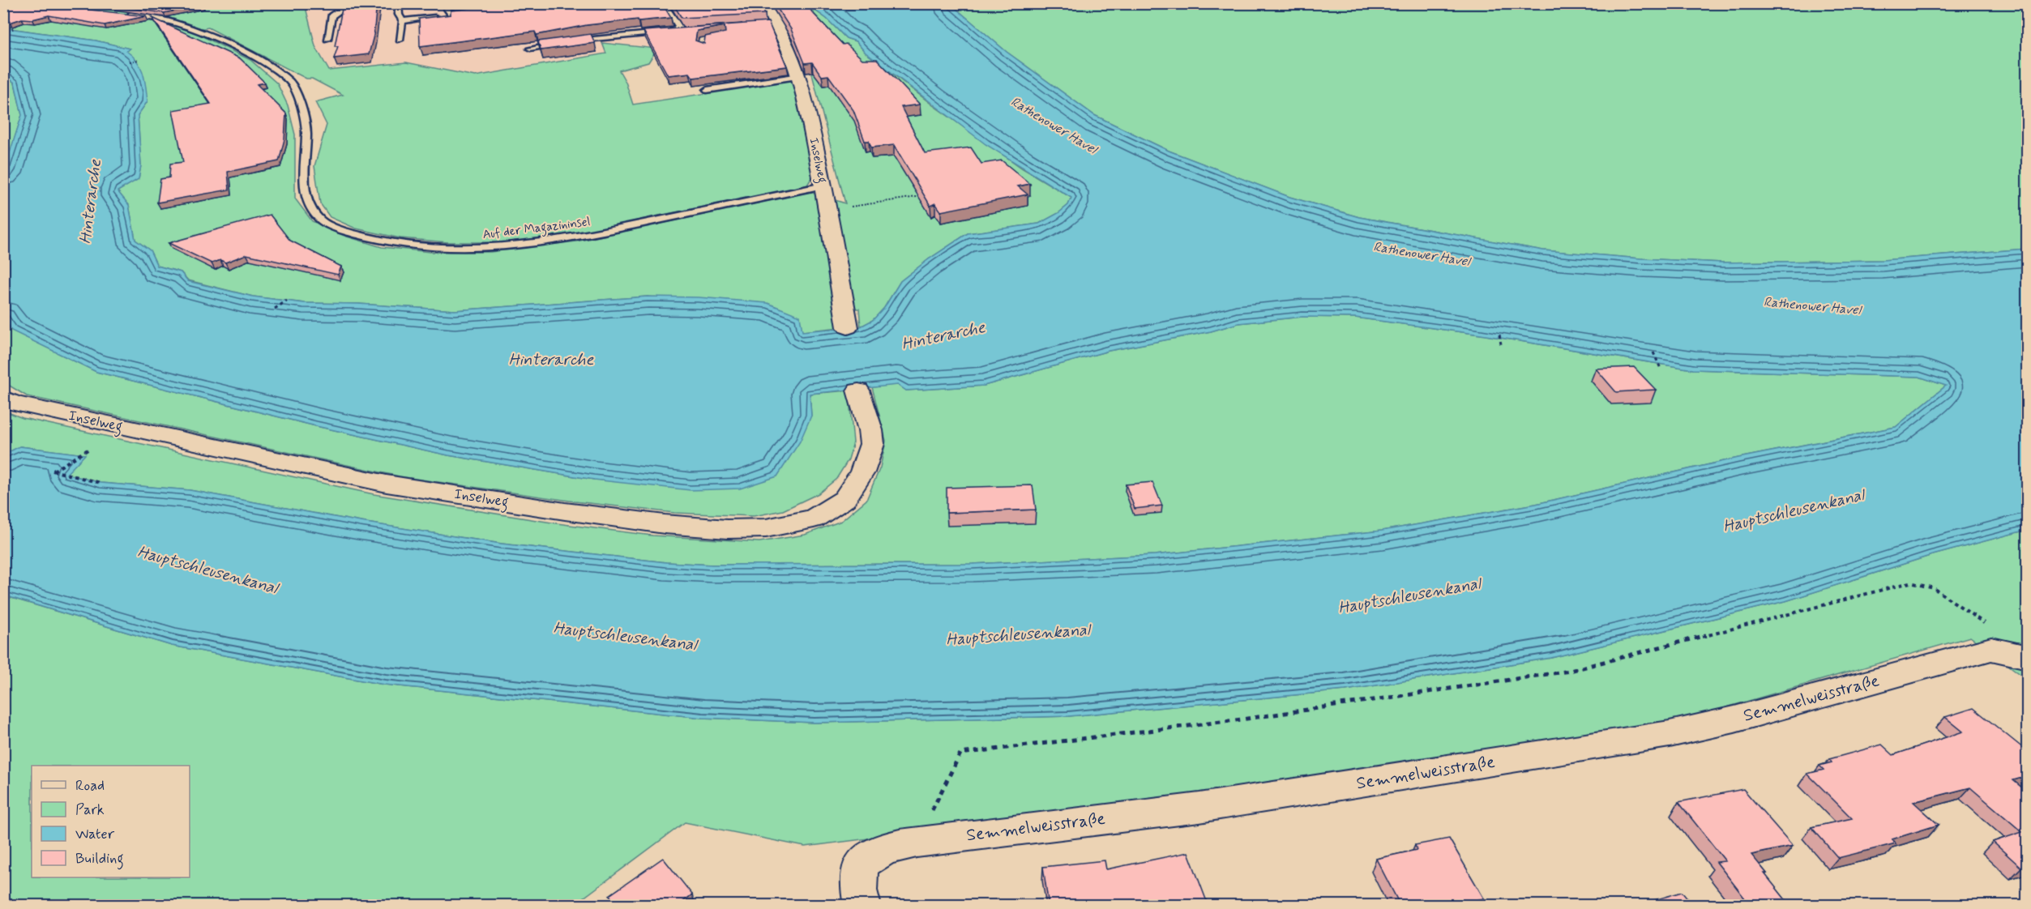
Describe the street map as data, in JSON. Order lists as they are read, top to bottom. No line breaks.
{"streets":{"street":["Inselweg","Semmelweisstraße"],"lane":["Auf der Magazininsel"]},"crossings":[["Inselweg","Auf der Magazininsel"]],"water":["Rathenower Havel","Hinterarche","Hauptschleusenkanal"],"legend":["Road","Park","Water","Building"]}
